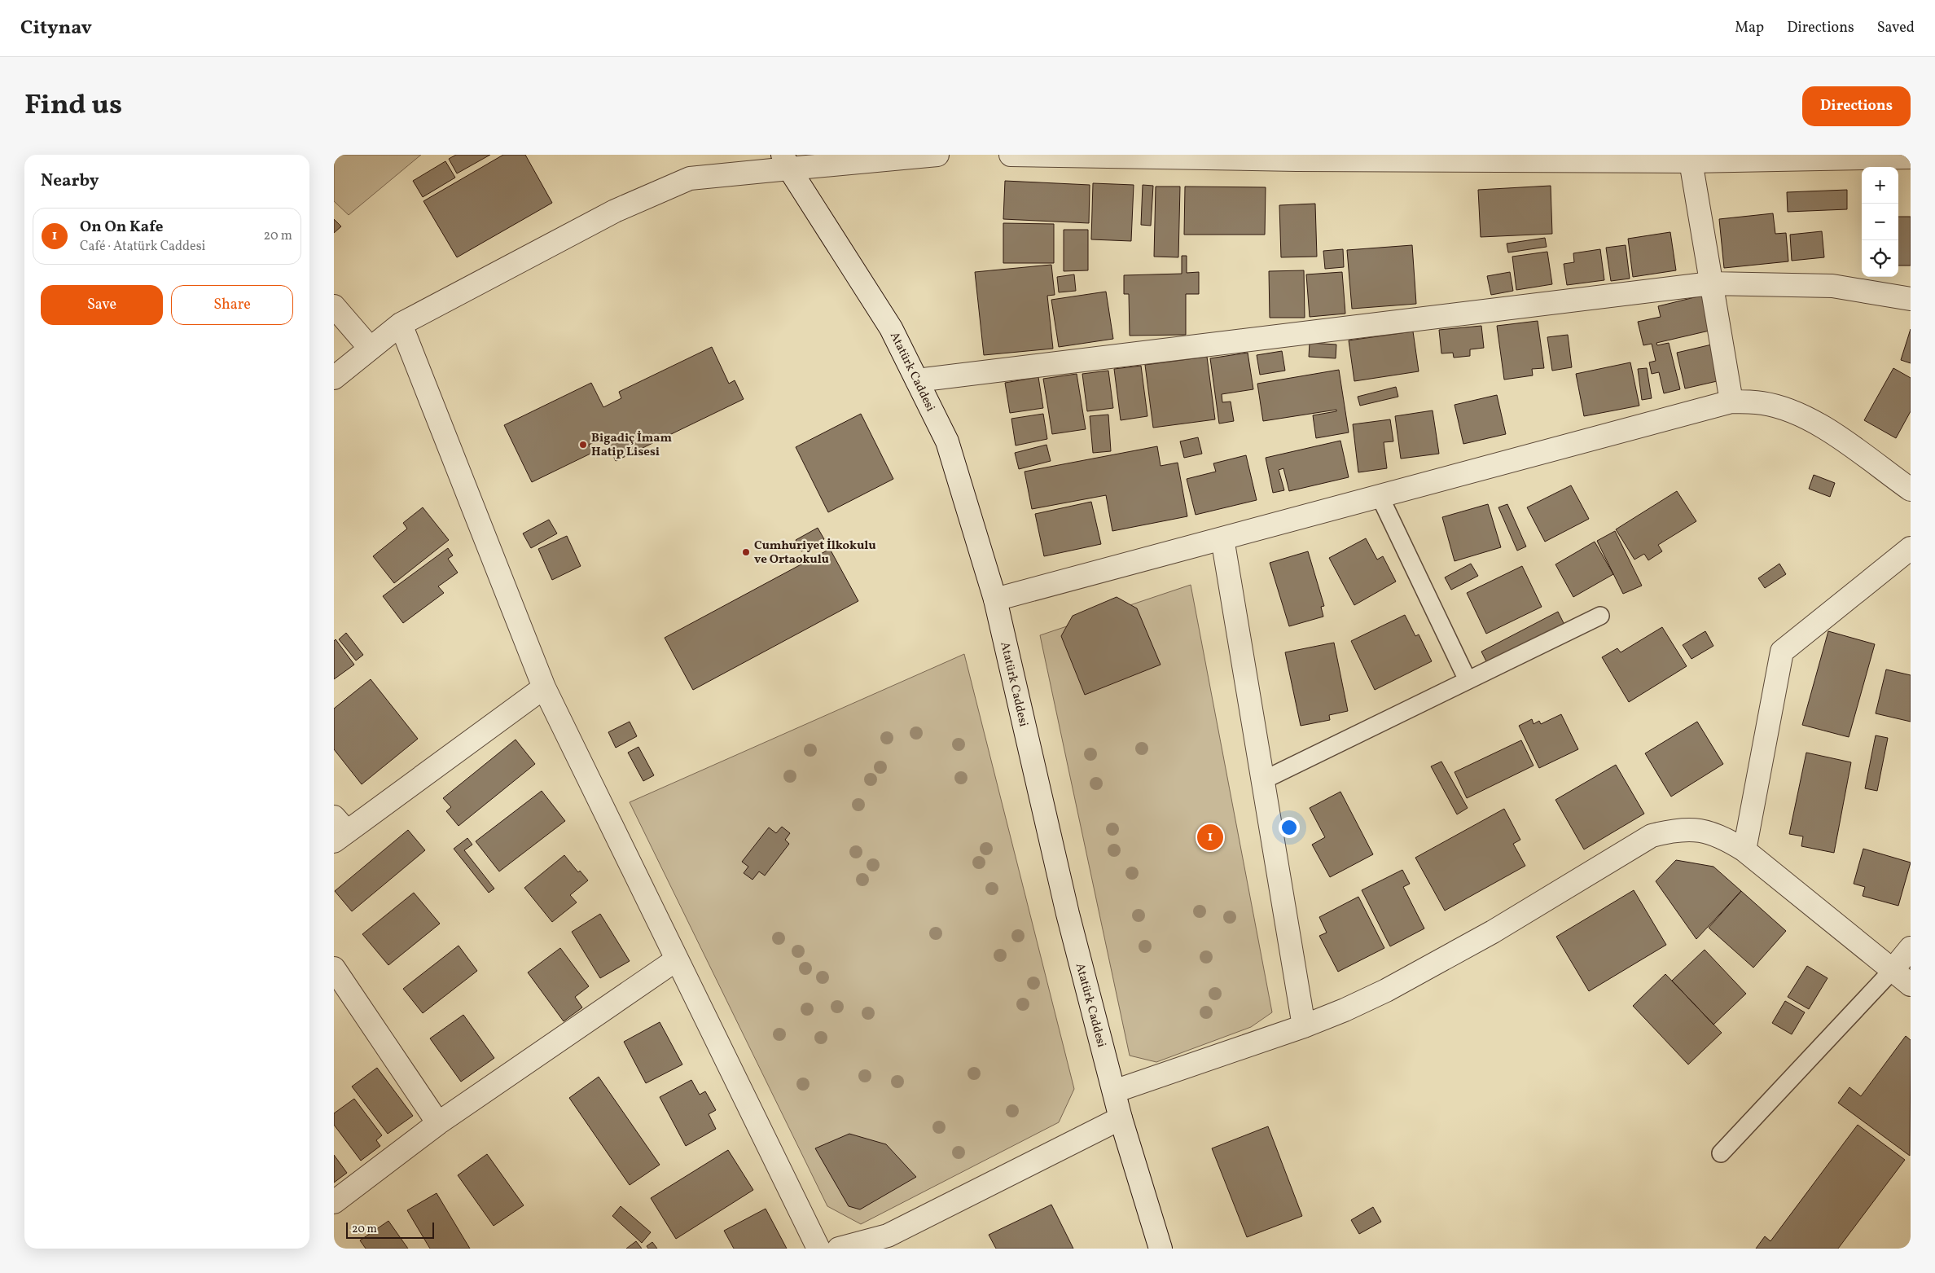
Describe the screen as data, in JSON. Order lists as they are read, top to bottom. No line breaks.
{"streets":{"street":["Atatürk Caddesi"]},"places":["Bigadiç İmam Hatip Lisesi","Cumhuriyet İlkokulu ve Ortaokulu"],"scale_bar":"20 m","page":{"header":"Citynav","nav":["Map","Directions","Saved"],"title":"Find us","buttons":["Directions",["Save","Share"]],"heading":"Nearby","map_buttons":["+","−"],"list":[{"mark":"1","name":"On On Kafe","note":"Café · Atatürk Caddesi","value":"20 m"}],"pins":"1","scale":"20 m"}}
